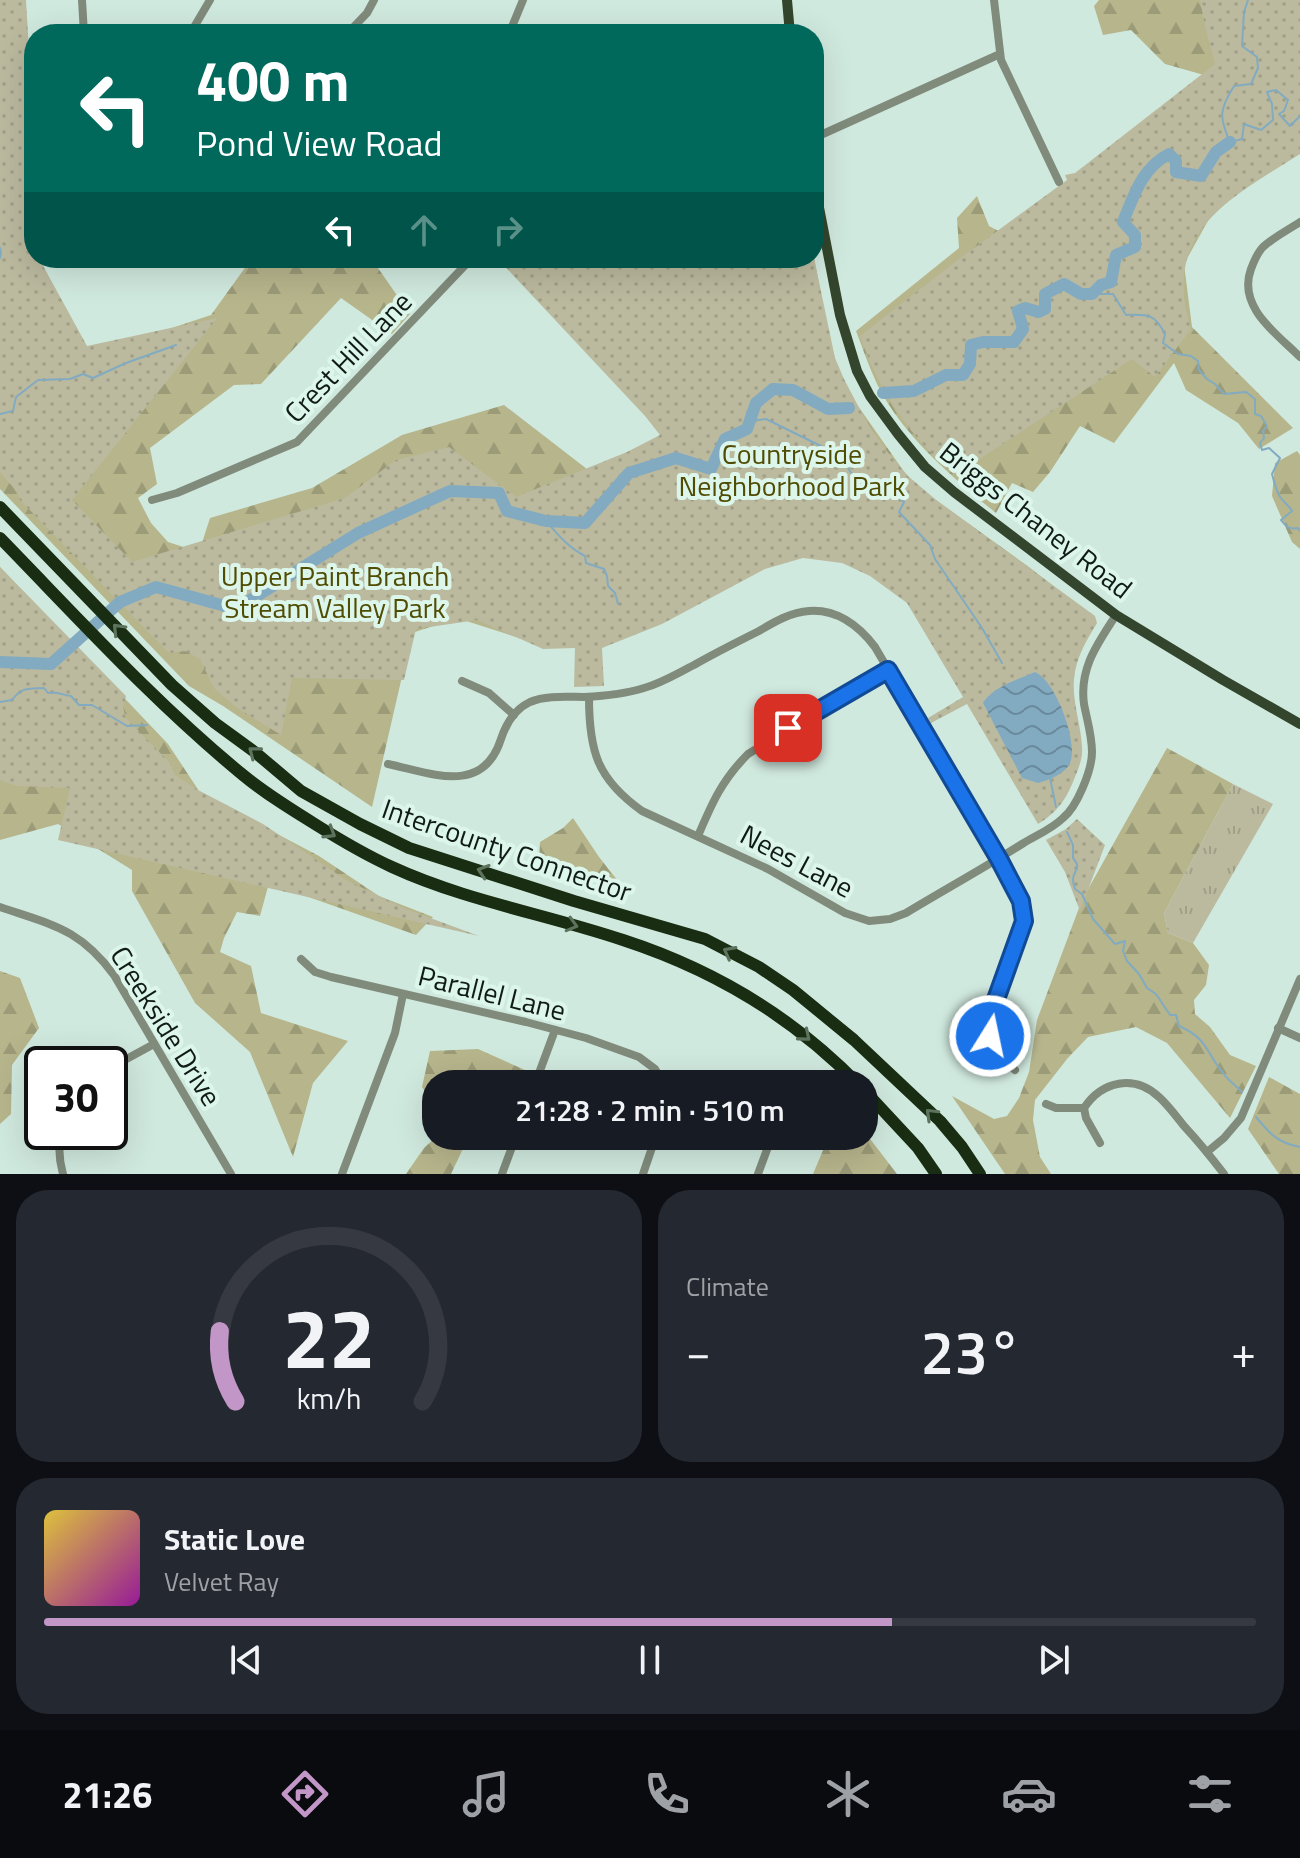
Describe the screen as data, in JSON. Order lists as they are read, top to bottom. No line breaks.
{"streets":{"highway":["Intercounty Connector"],"main road":["Briggs Chaney Road"],"street":["Crest Hill Lane","Nees Lane","Parallel Lane","Creekside Drive"]},"crossings":[["Briggs Chaney Road","Nees Lane"]],"parks":["Countryside Neighborhood Park","Upper Paint Branch Stream Valley Park"],"page":{"turn":["400 m","Pond View Road"],"limit":"30","trip":"21:28 · 2 min · 510 m","tile":"Climate","heat":["−","23°","+"],"song":["Static Love","Velvet Ray"],"tabs":"21:26","gauge":["22","km/h"]}}
